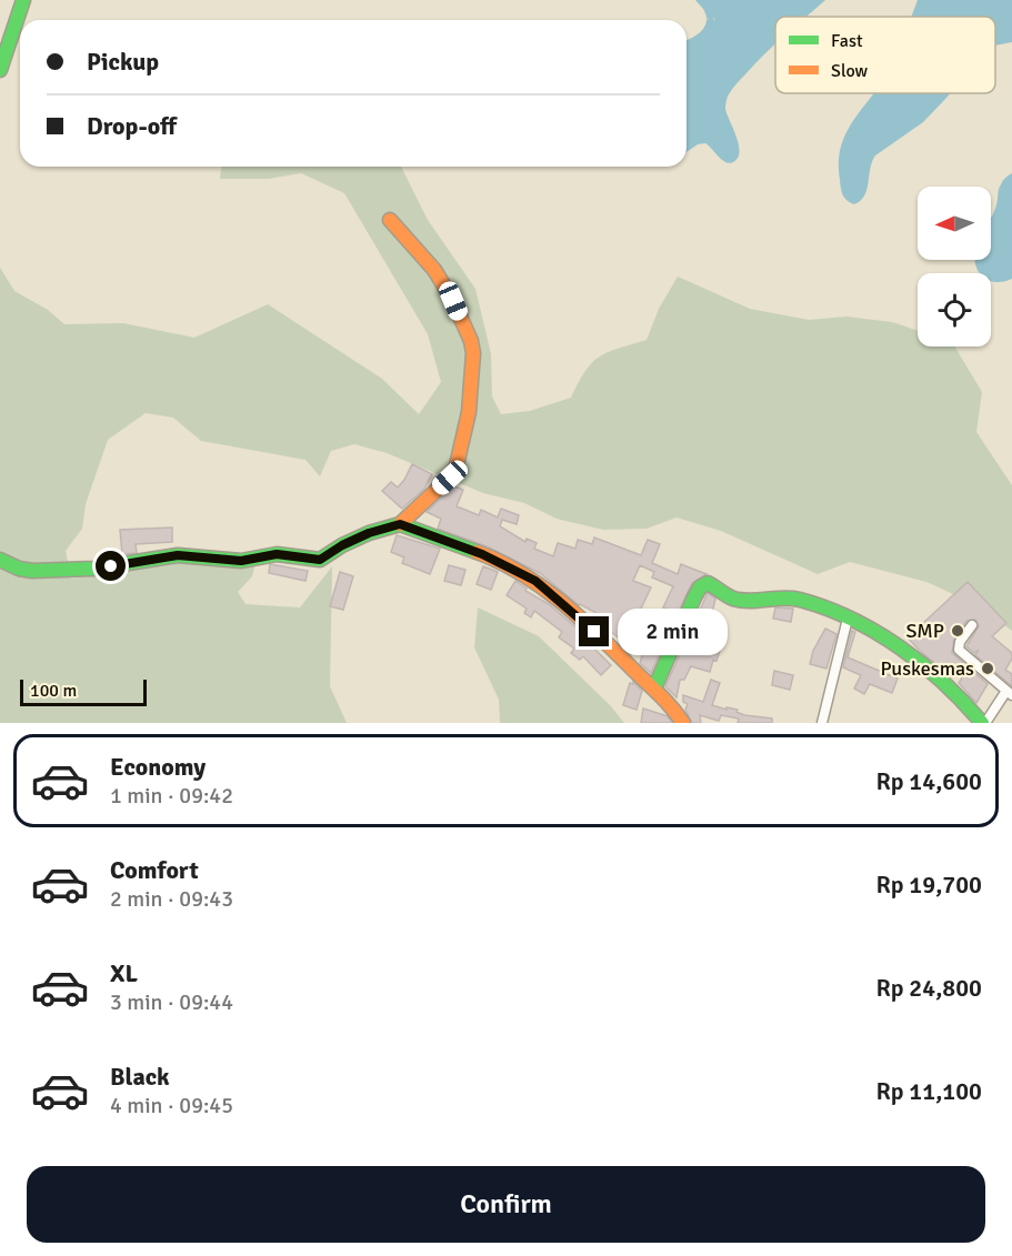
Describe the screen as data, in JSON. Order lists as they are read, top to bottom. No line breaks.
{"places":["SMP","Puskesmas"],"legend":["Fast","Slow"],"scale_bar":"100 m","north":"left","page":{"banner":["Pickup","Drop-off"],"bubble":"2 min","scale":"100 m","list":[{"name":"Economy","note":"1 min · 09:42","value":"Rp 14,600"},{"name":"Comfort","note":"2 min · 09:43","value":"Rp 19,700"},{"name":"XL","note":"3 min · 09:44","value":"Rp 24,800"},{"name":"Black","note":"4 min · 09:45","value":"Rp 11,100"}],"buttons":"Confirm"}}
